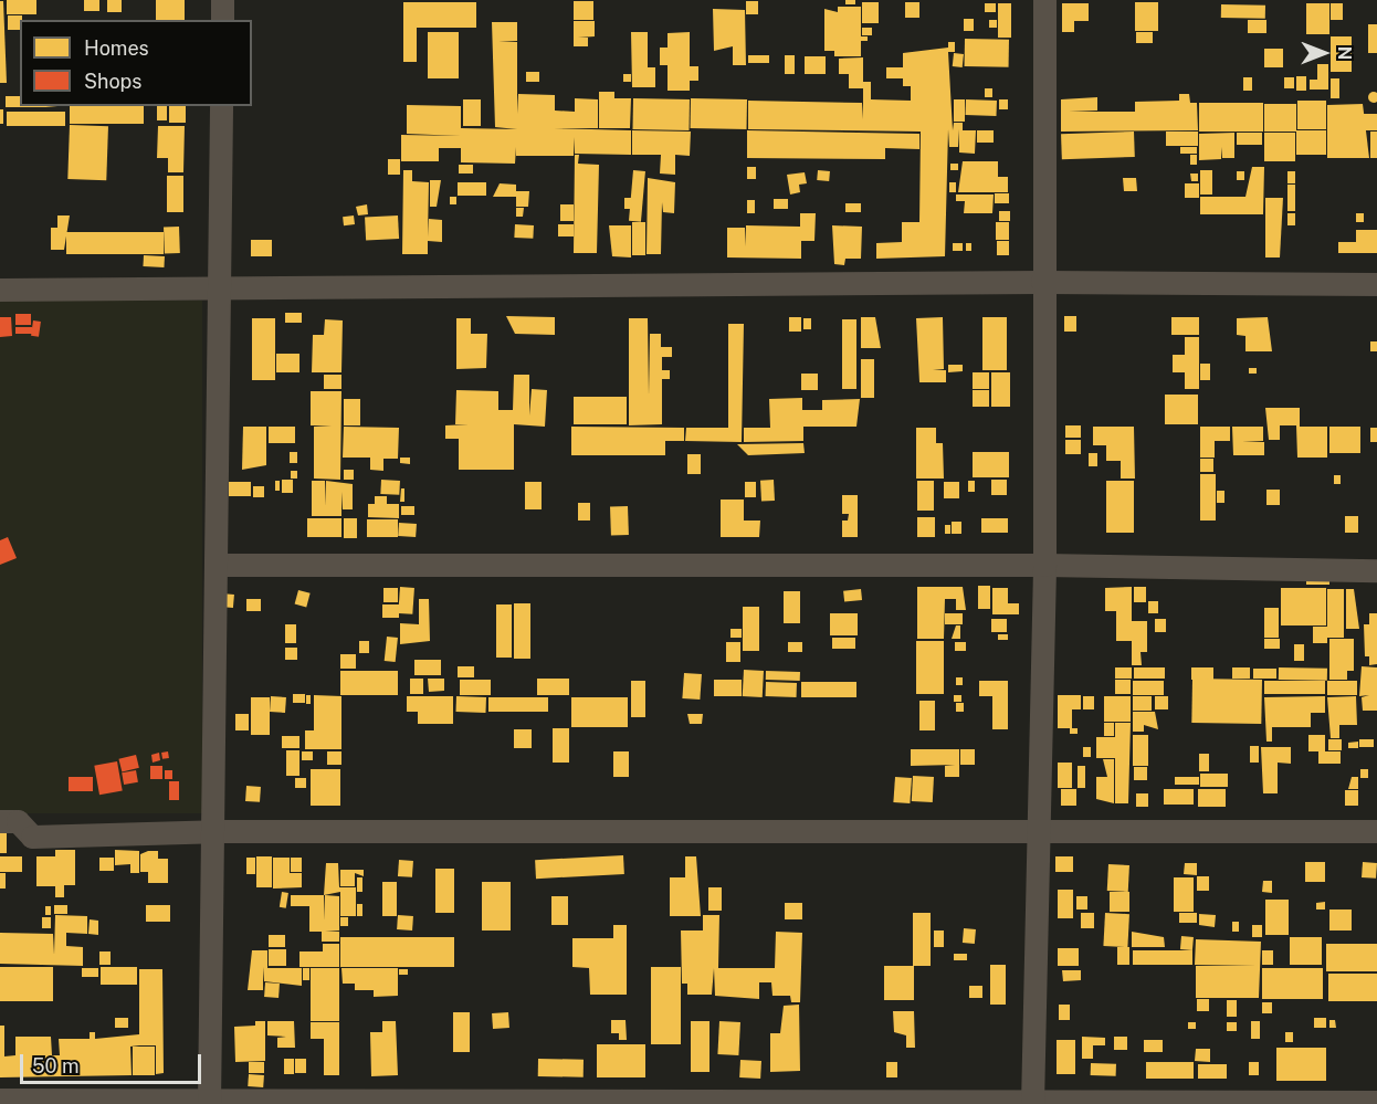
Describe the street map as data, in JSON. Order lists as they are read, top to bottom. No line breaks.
{"legend":["Homes","Shops"],"scale_bar":"50 m","north":"right"}
